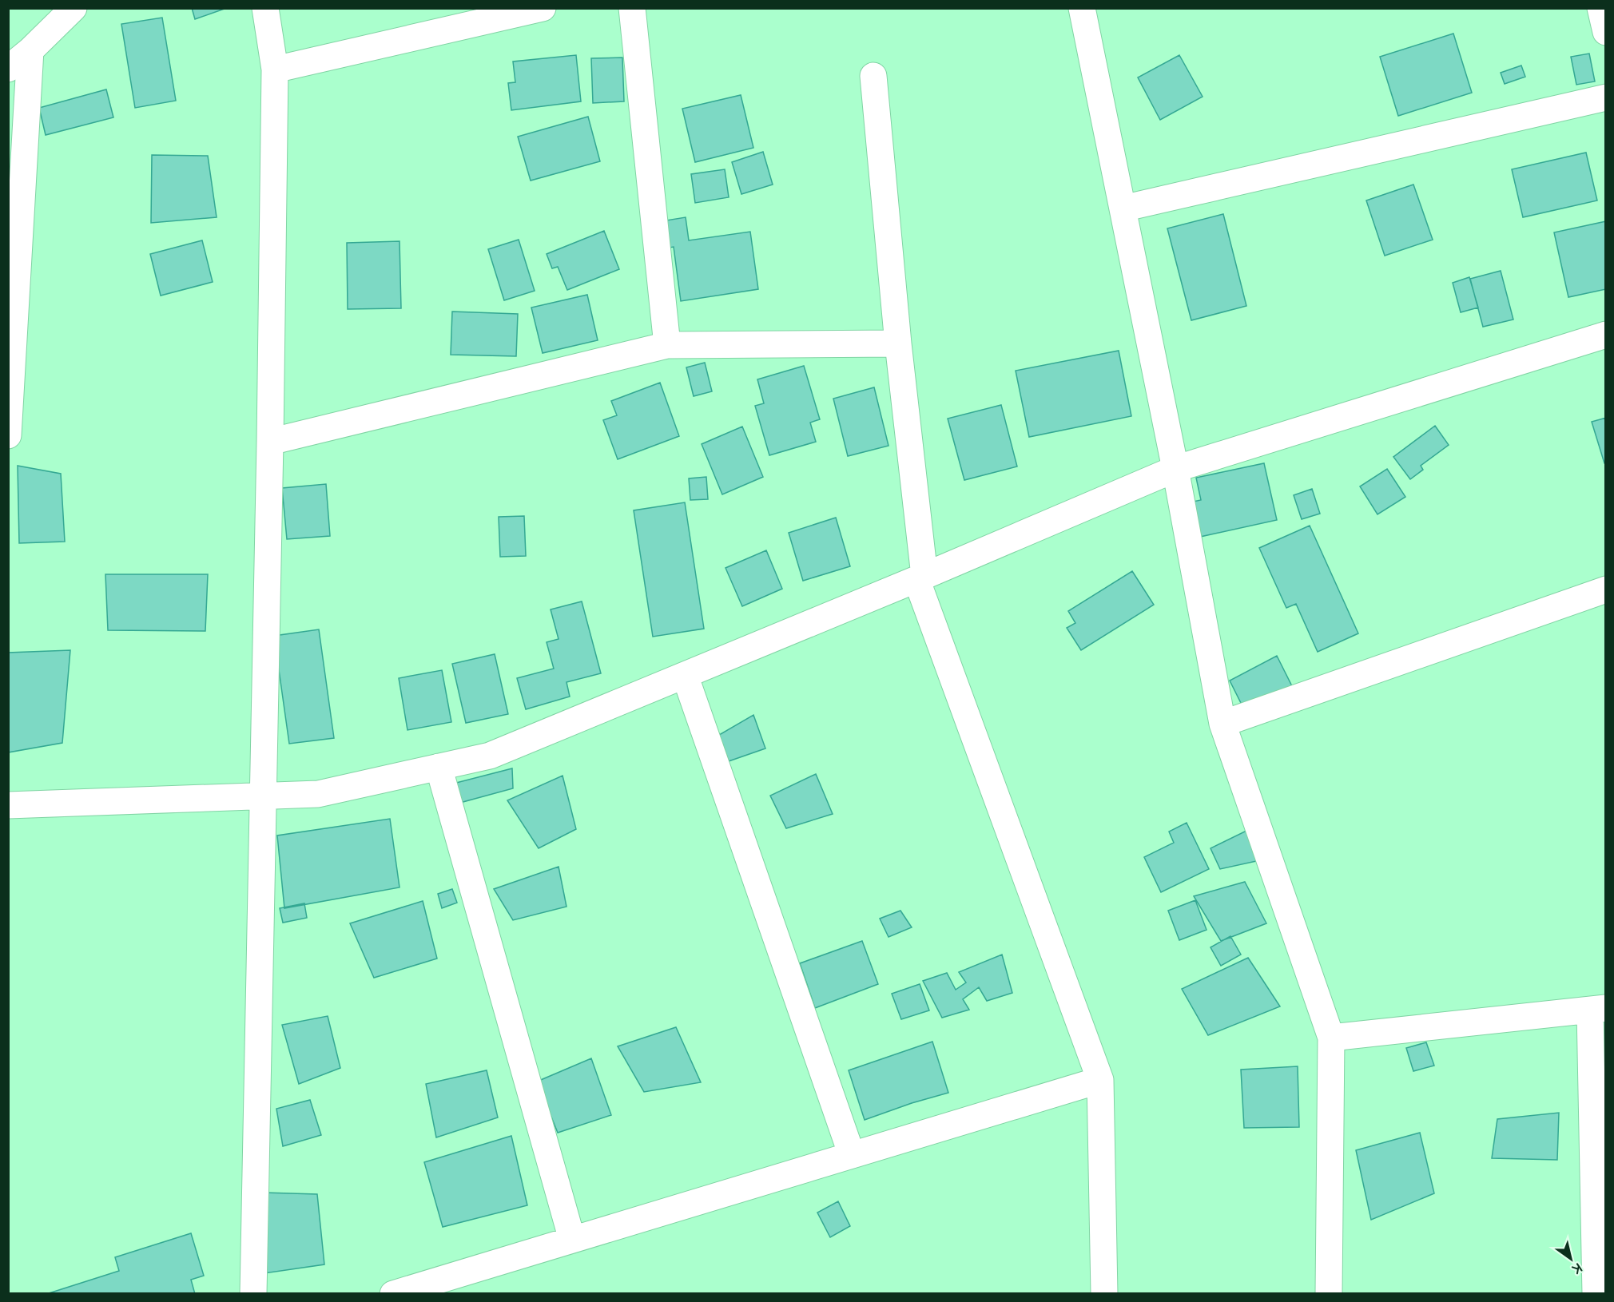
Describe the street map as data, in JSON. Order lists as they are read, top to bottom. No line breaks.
{"north":"bottom right"}
